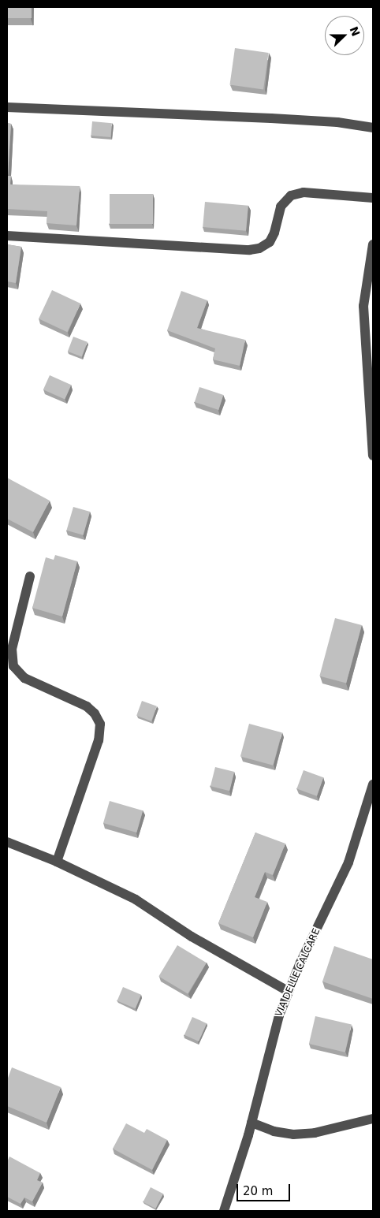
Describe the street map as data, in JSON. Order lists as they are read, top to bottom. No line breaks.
{"streets":{"street":["VIA DELLE CALCARE"]},"scale_bar":"20 m","north":"right"}
